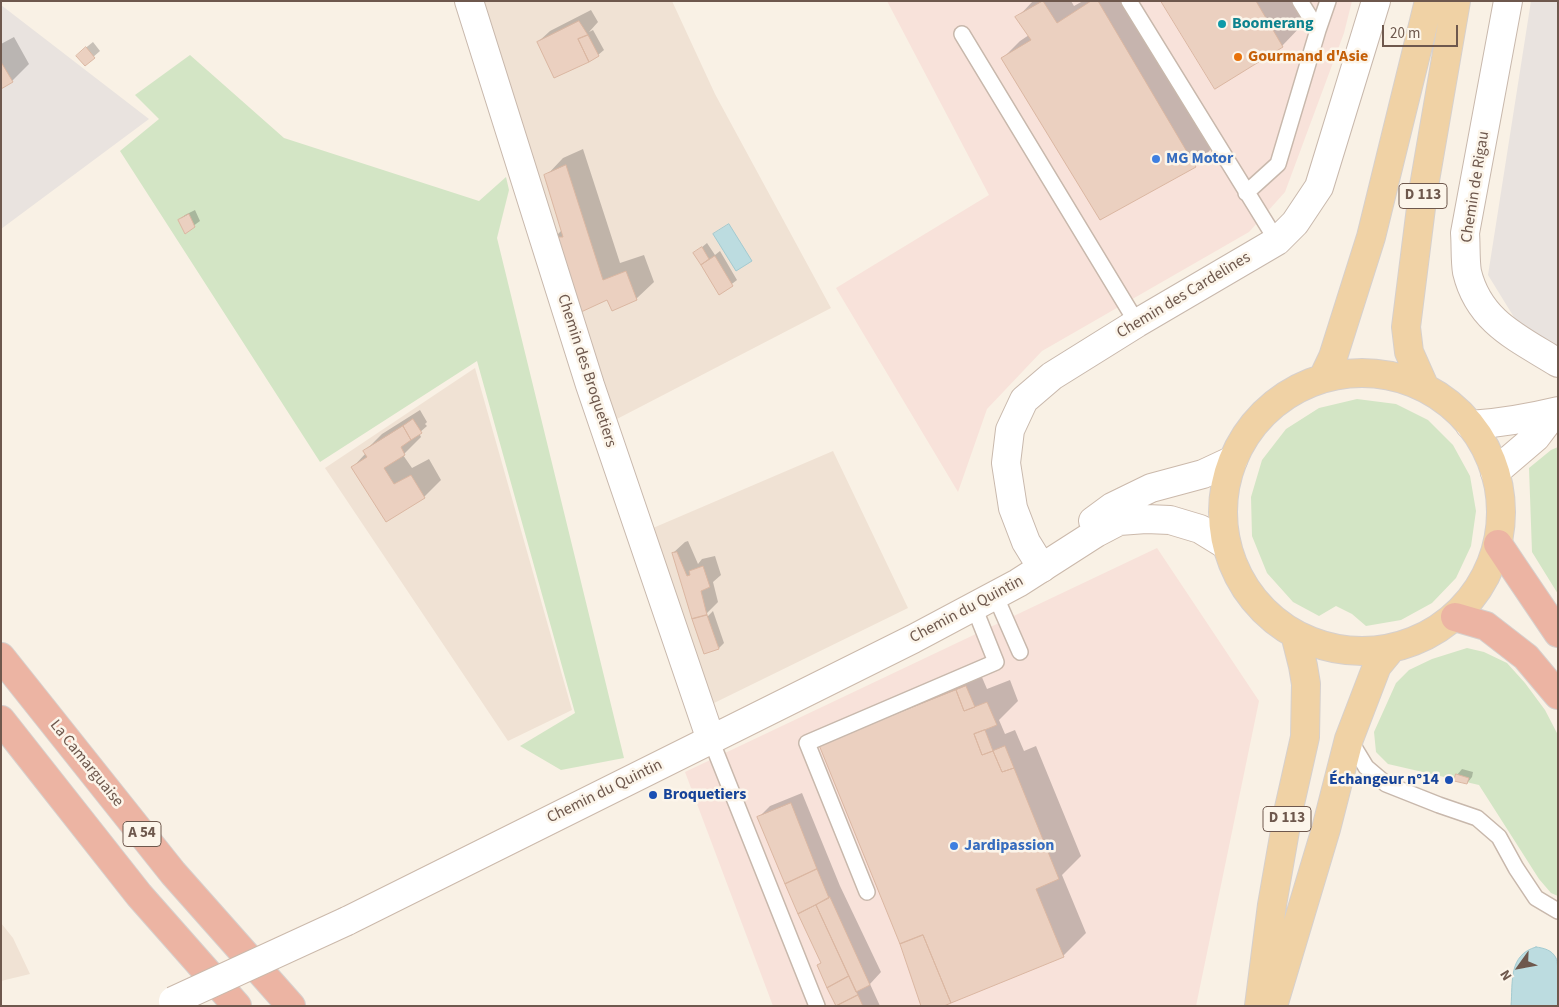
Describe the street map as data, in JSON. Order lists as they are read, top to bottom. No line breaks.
{"streets":{"highway":["La Camarguaise","A 54"],"main road":["D 113"],"street":["Chemin de Rigau","Chemin des Cardelines","Chemin des Broquetiers","Chemin du Quintin"]},"crossings":[["Chemin des Cardelines","Chemin du Quintin"],["Chemin des Broquetiers","Chemin du Quintin"]],"places":["Boomerang","Gourmand d'Asie","MG Motor","Échangeur n°14","Broquetiers","Jardipassion"],"scale_bar":"20 m","north":"bottom left"}
